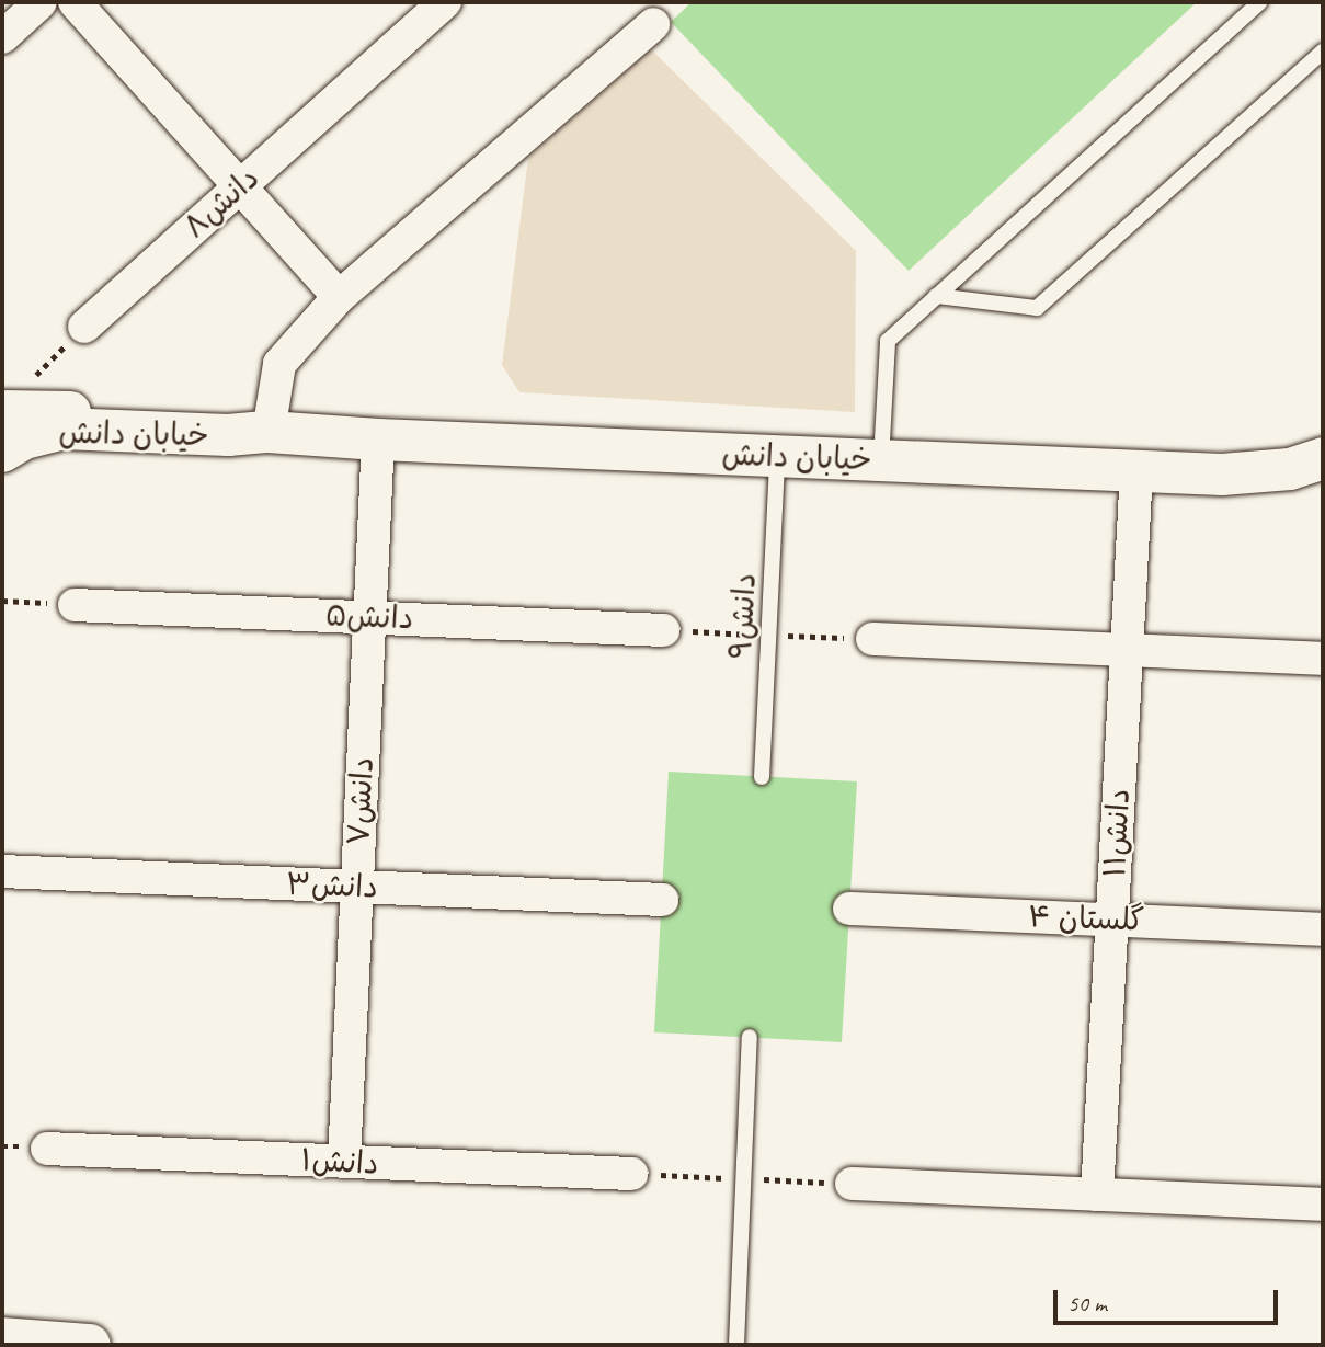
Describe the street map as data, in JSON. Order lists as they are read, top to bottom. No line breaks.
{"streets":{"street":["دانش۸","خیابان دانش","دانش۵","دانش۷","دانش۱۱","دانش۳","گلستان ۴","دانش۱"],"lane":["دانش۹"]},"crossings":[["خیابان دانش","دانش۹"],["خیابان دانش","دانش۷"],["خیابان دانش","دانش۱۱"],["دانش۵","دانش۷"],["دانش۷","دانش۳"],["دانش۷","دانش۱"],["دانش۱۱","گلستان ۴"]],"scale_bar":"50 m"}
